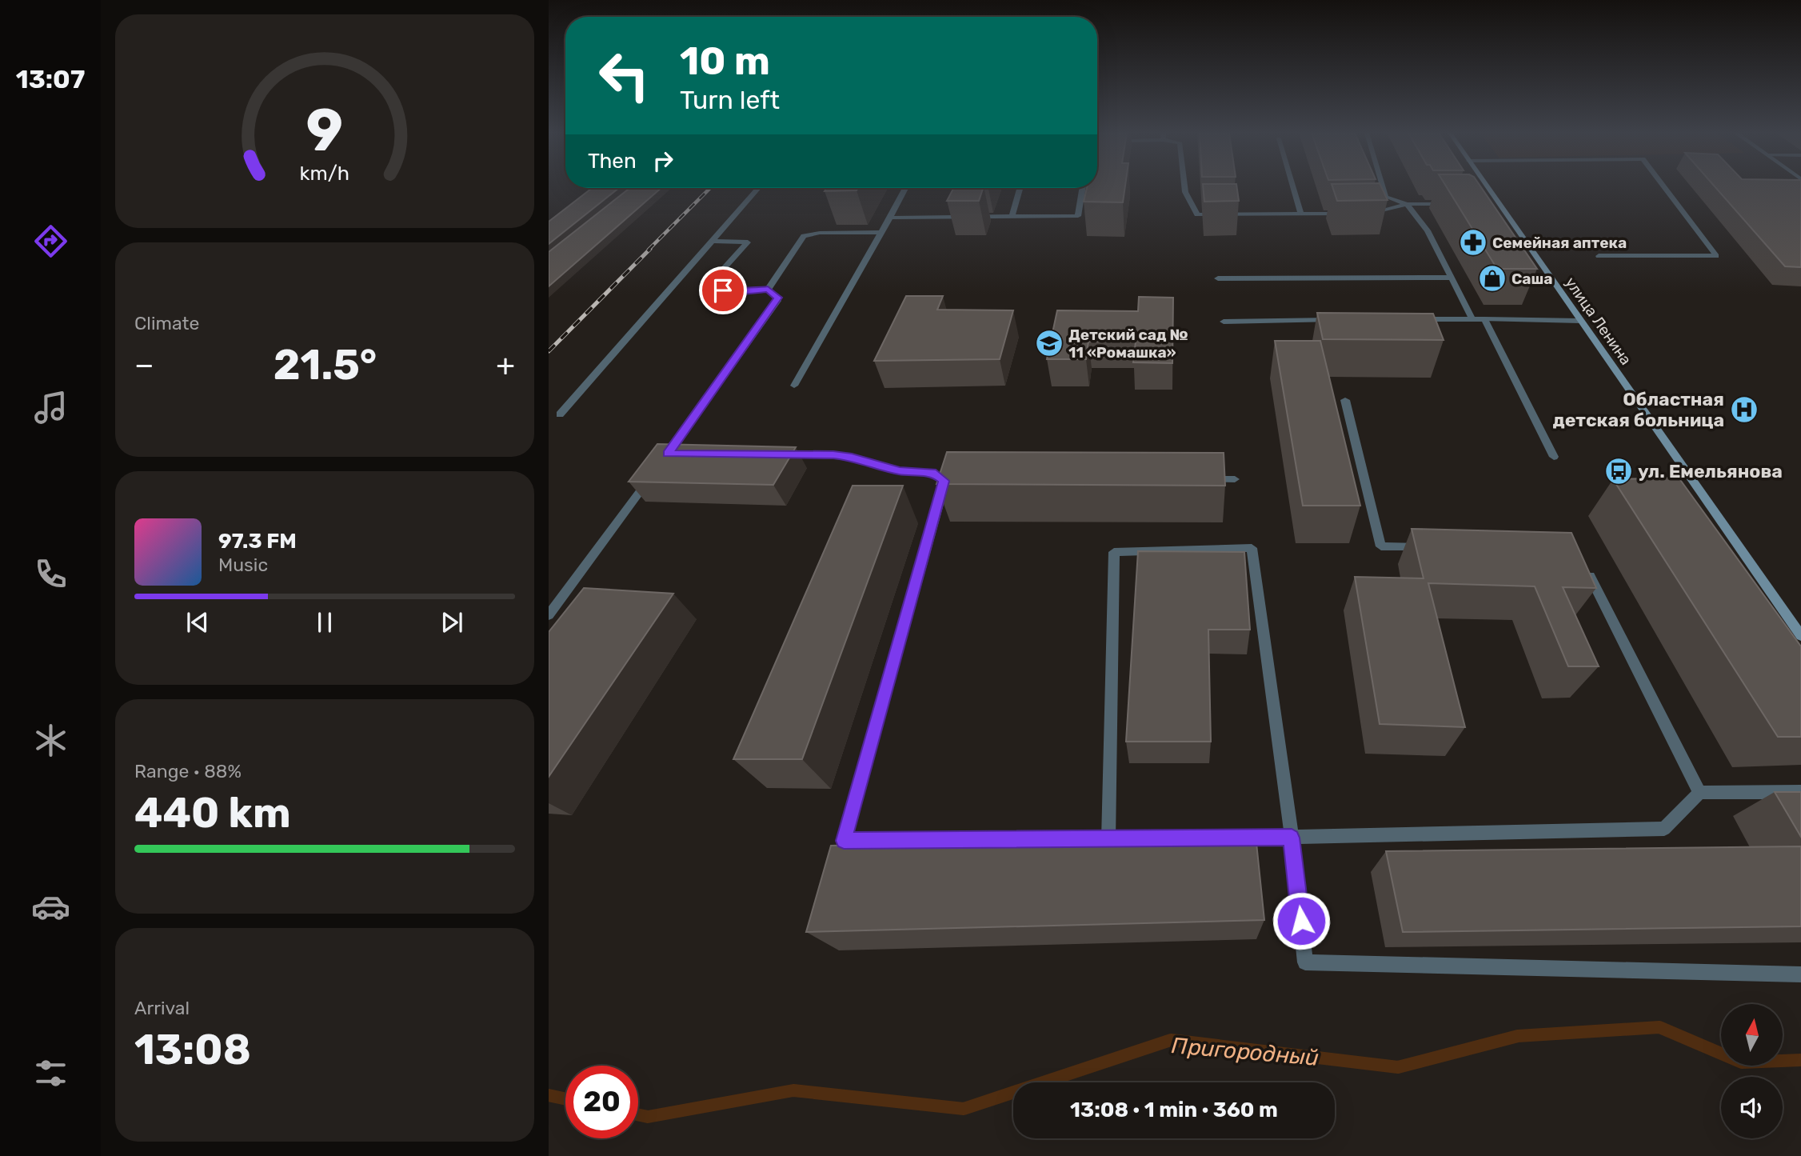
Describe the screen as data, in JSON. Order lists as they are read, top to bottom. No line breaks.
{"streets":{"main road":["улица Ленина"]},"water":["Пригородный"],"places":{"pharmacy":["Семейная аптека"],"shop":["Саша"],"school or university":["Детский сад № 11 «Ромашка»"],"hospital":["Областная детская больница"],"bus stop":["ул. Емельянова"]},"north":"top","page":{"tabs":"13:07","turn":["10 m","Turn left"],"then":"Then","tile":["Climate",["Range · 88%","440 km"],["Arrival","13:08"]],"heat":["−","21.5°","+"],"song":["97.3 FM","Music"],"limit":"20","trip":"13:08 · 1 min · 360 m","gauge":["9","km/h"]}}
